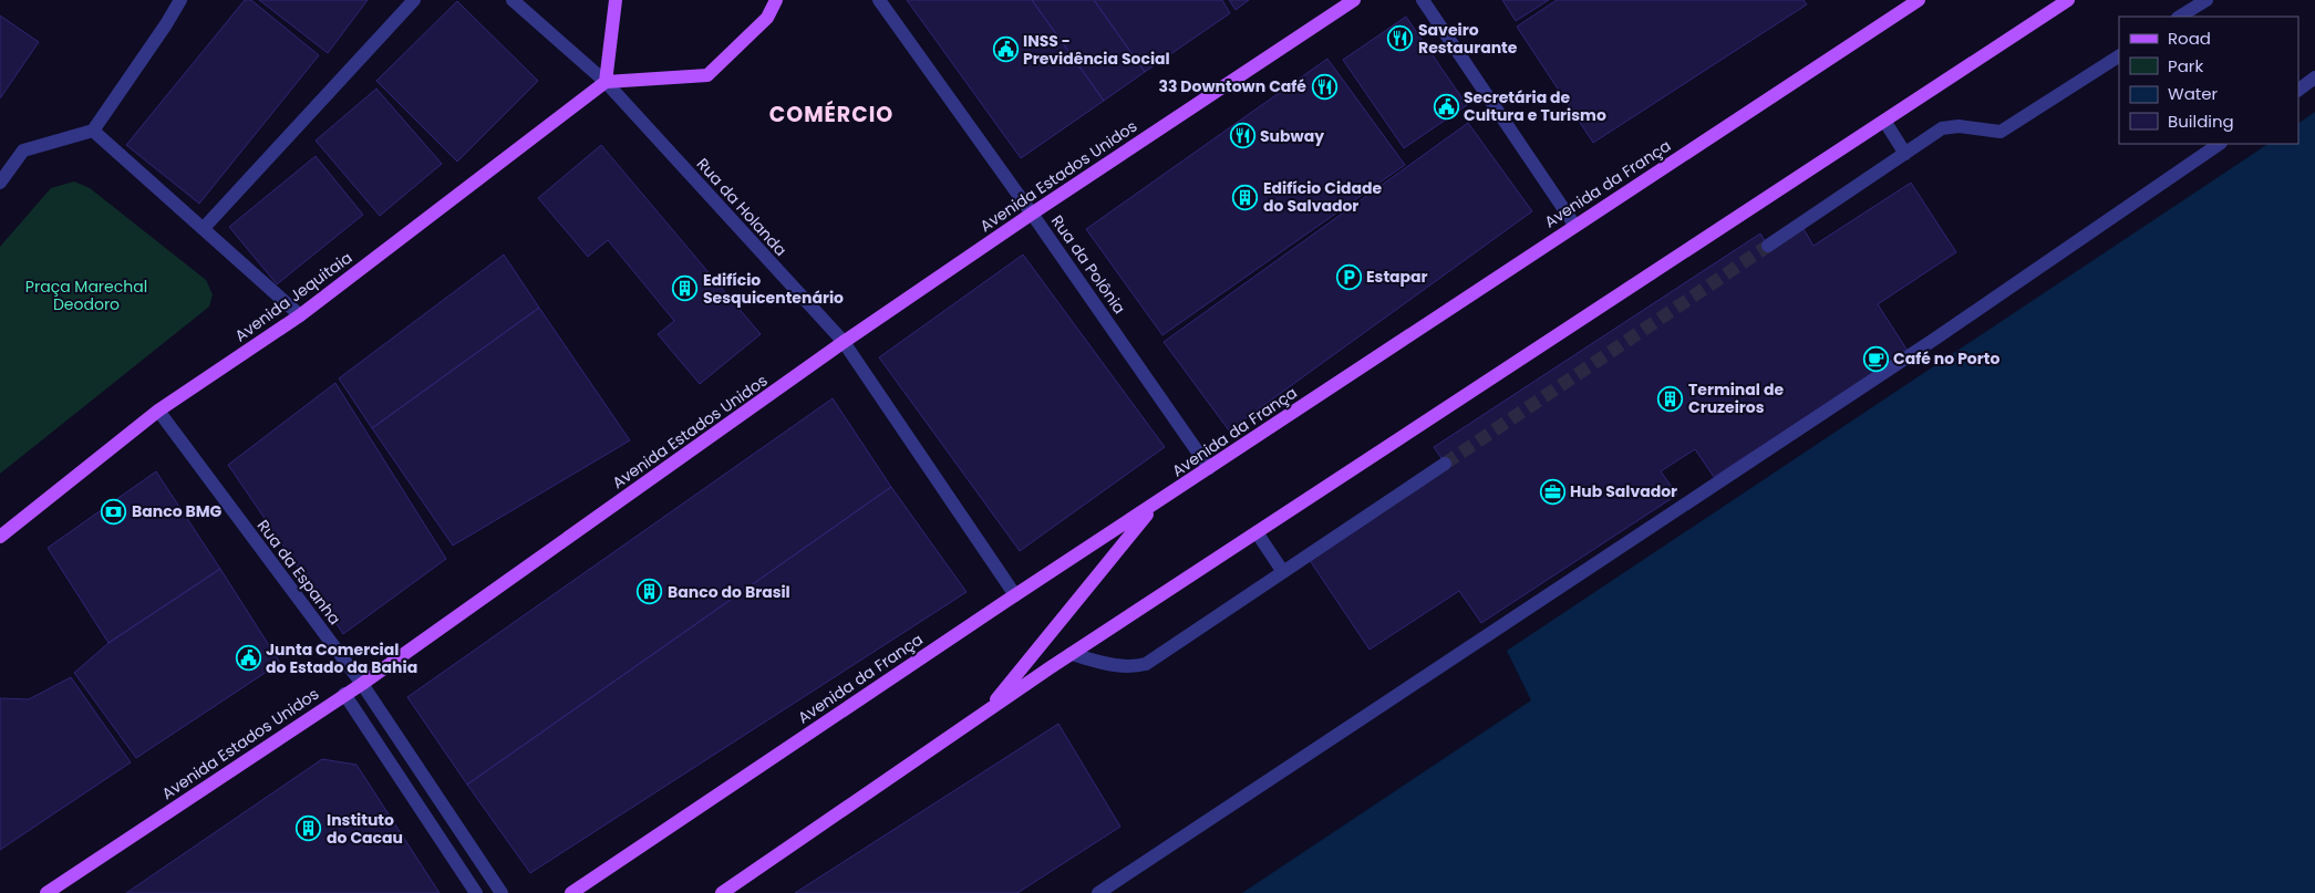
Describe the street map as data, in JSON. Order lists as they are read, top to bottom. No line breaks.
{"streets":{"main road":["Avenida Estados Unidos","Avenida da França","Avenida Jequitaia"],"street":["Rua da Holanda","Rua da Polônia","Rua da Espanha"]},"crossings":[["Avenida Estados Unidos","Rua da Holanda"],["Avenida Estados Unidos","Rua da Polônia"],["Avenida Estados Unidos","Rua da Espanha"],["Avenida da França","Rua da Holanda"],["Avenida da França","Rua da Polônia"],["Rua da Holanda","Avenida Jequitaia"],["Avenida Jequitaia","Rua da Espanha"]],"districts":["COMÉRCIO"],"parks":["Praça Marechal Deodoro"],"places":{"restaurant":["Saveiro Restaurante","33 Downtown Café","Subway"],"public building":["INSS - Previdência Social","Secretária de Cultura e Turismo","Junta Comercial do Estado da Bahia"],"building":["Edifício Cidade do Salvador","Edifício Sesquicentenário","Terminal de Cruzeiros","Banco do Brasil","Instituto do Cacau"],"parking":["Estapar"],"cafe":["Café no Porto"],"office":["Hub Salvador"],"bank":["Banco BMG"]},"legend":["Road","Park","Water","Building"]}
